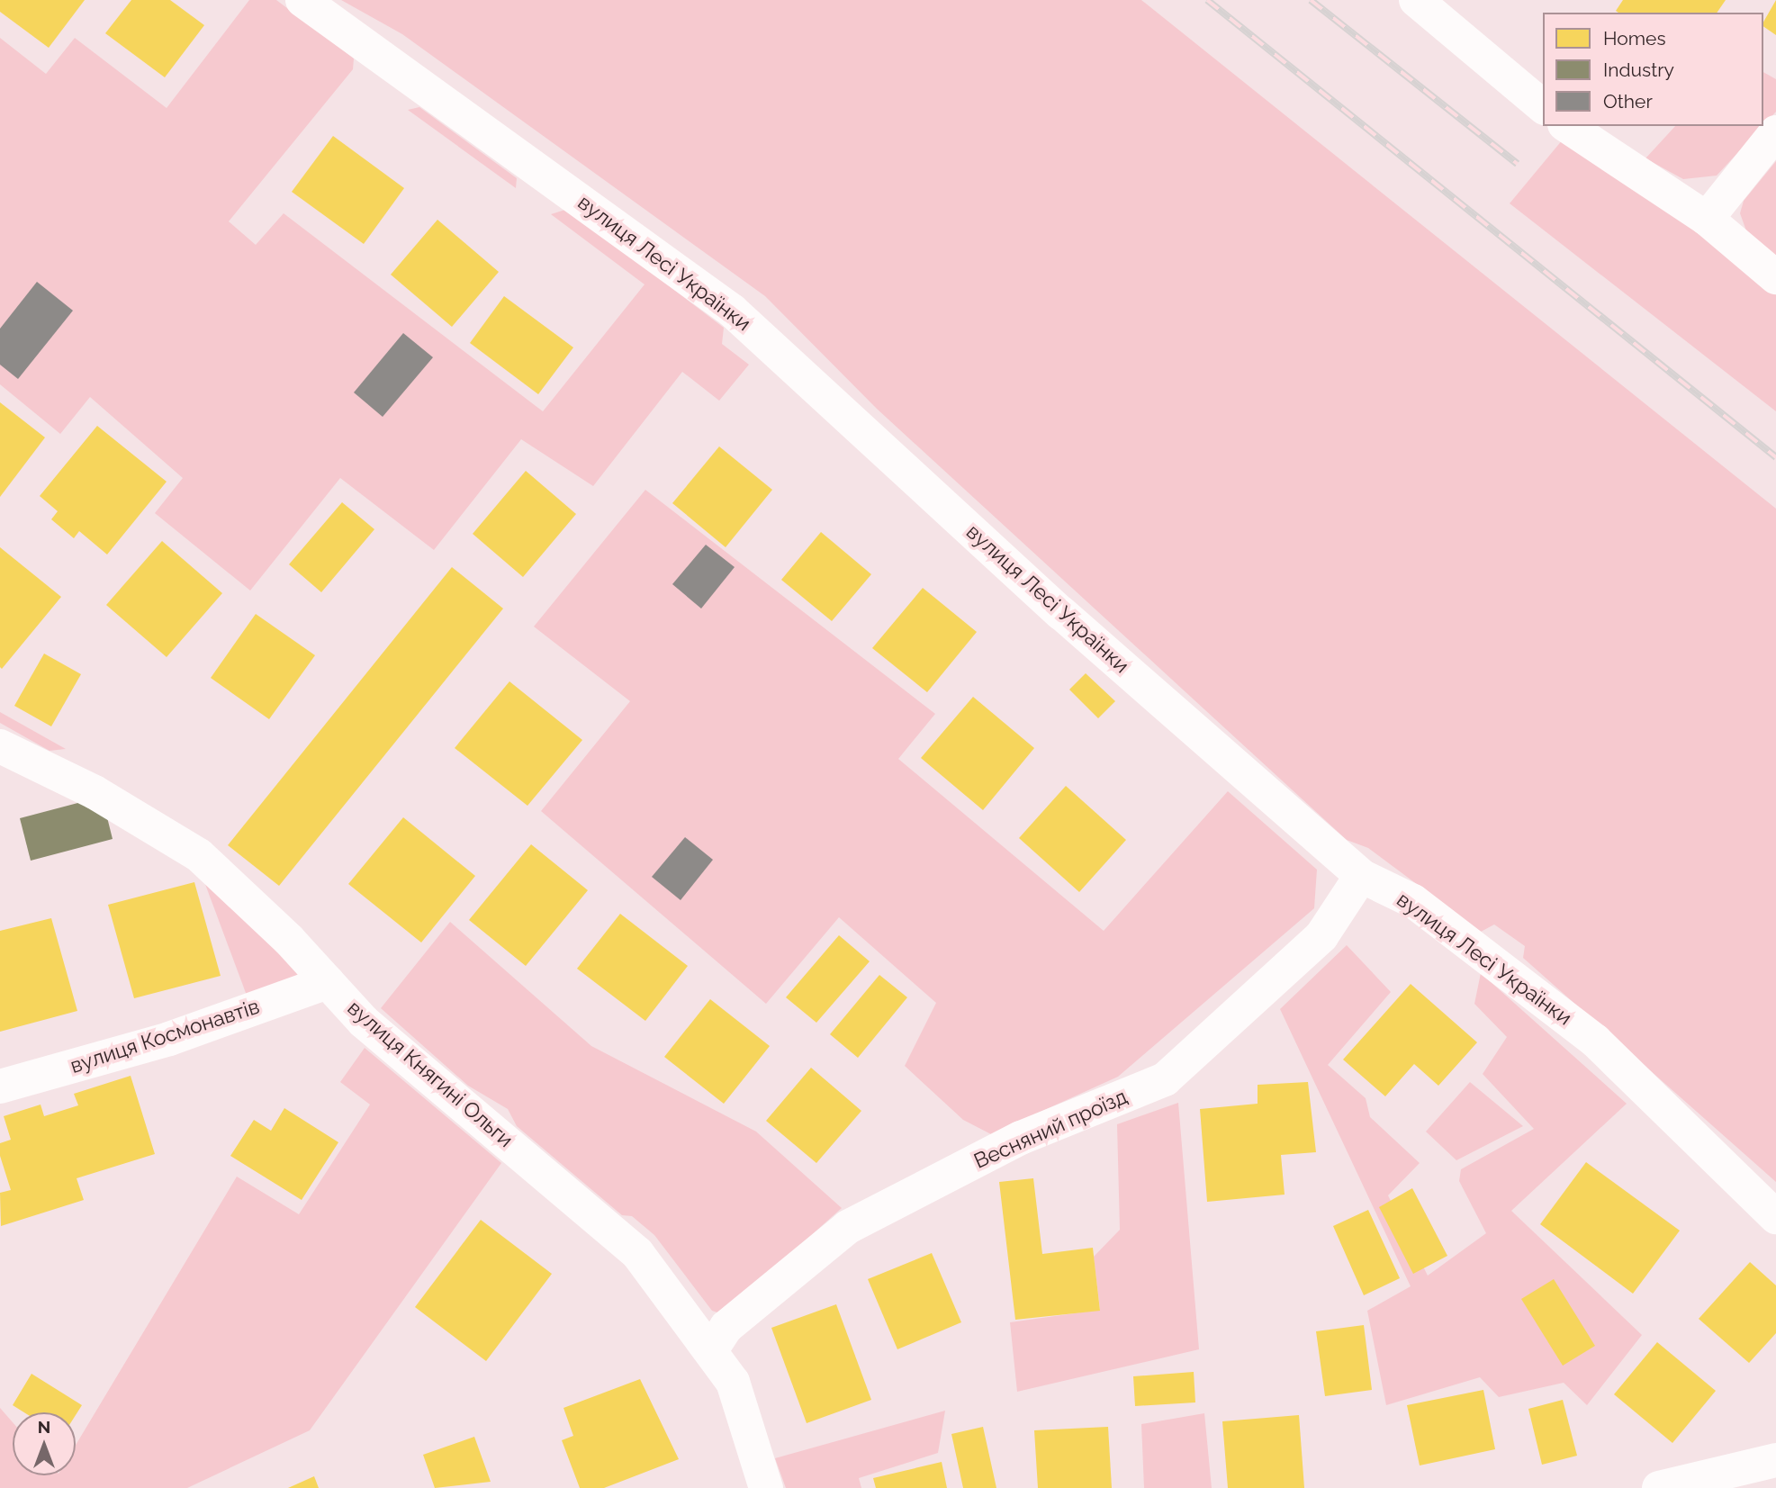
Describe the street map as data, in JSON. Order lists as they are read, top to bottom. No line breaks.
{"streets":{"street":["вулиця Лесі Українки","вулиця Космонавтів","вулиця Княгині Ольги","Весняний проїзд"]},"crossings":[["вулиця Лесі Українки","Весняний проїзд"],["вулиця Космонавтів","вулиця Княгині Ольги"],["вулиця Княгині Ольги","Весняний проїзд"]],"legend":["Homes","Industry","Other"],"north":"top"}
